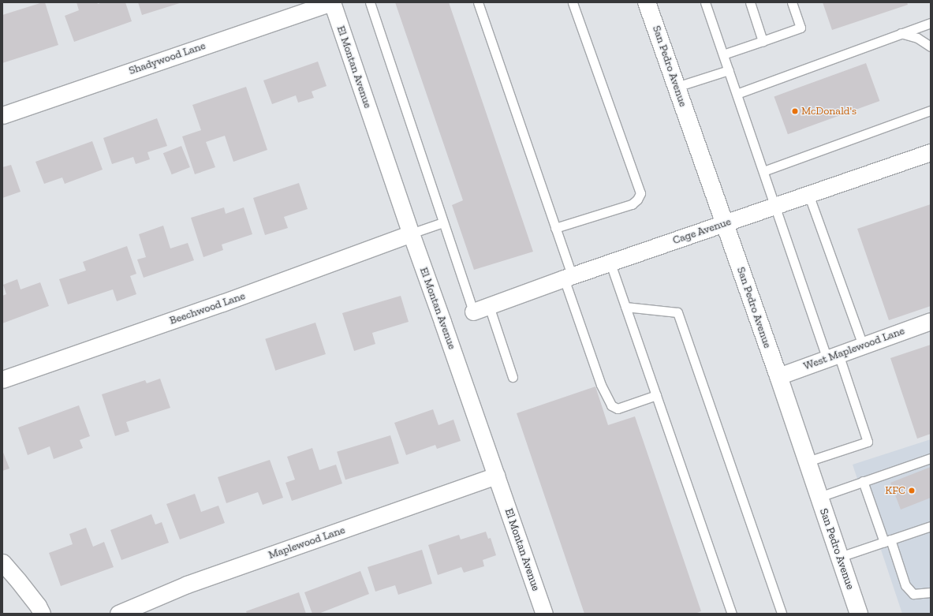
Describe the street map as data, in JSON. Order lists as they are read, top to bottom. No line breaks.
{"streets":{"main road":["San Pedro Avenue"],"street":["Shadywood Lane","El Montan Avenue","Cage Avenue","Beechwood Lane","West Maplewood Lane","Maplewood Lane"]},"crossings":[["Shadywood Lane","El Montan Avenue"],["San Pedro Avenue","Cage Avenue"],["San Pedro Avenue","West Maplewood Lane"],["El Montan Avenue","Beechwood Lane"],["El Montan Avenue","Maplewood Lane"]],"places":["McDonald's","KFC"]}
